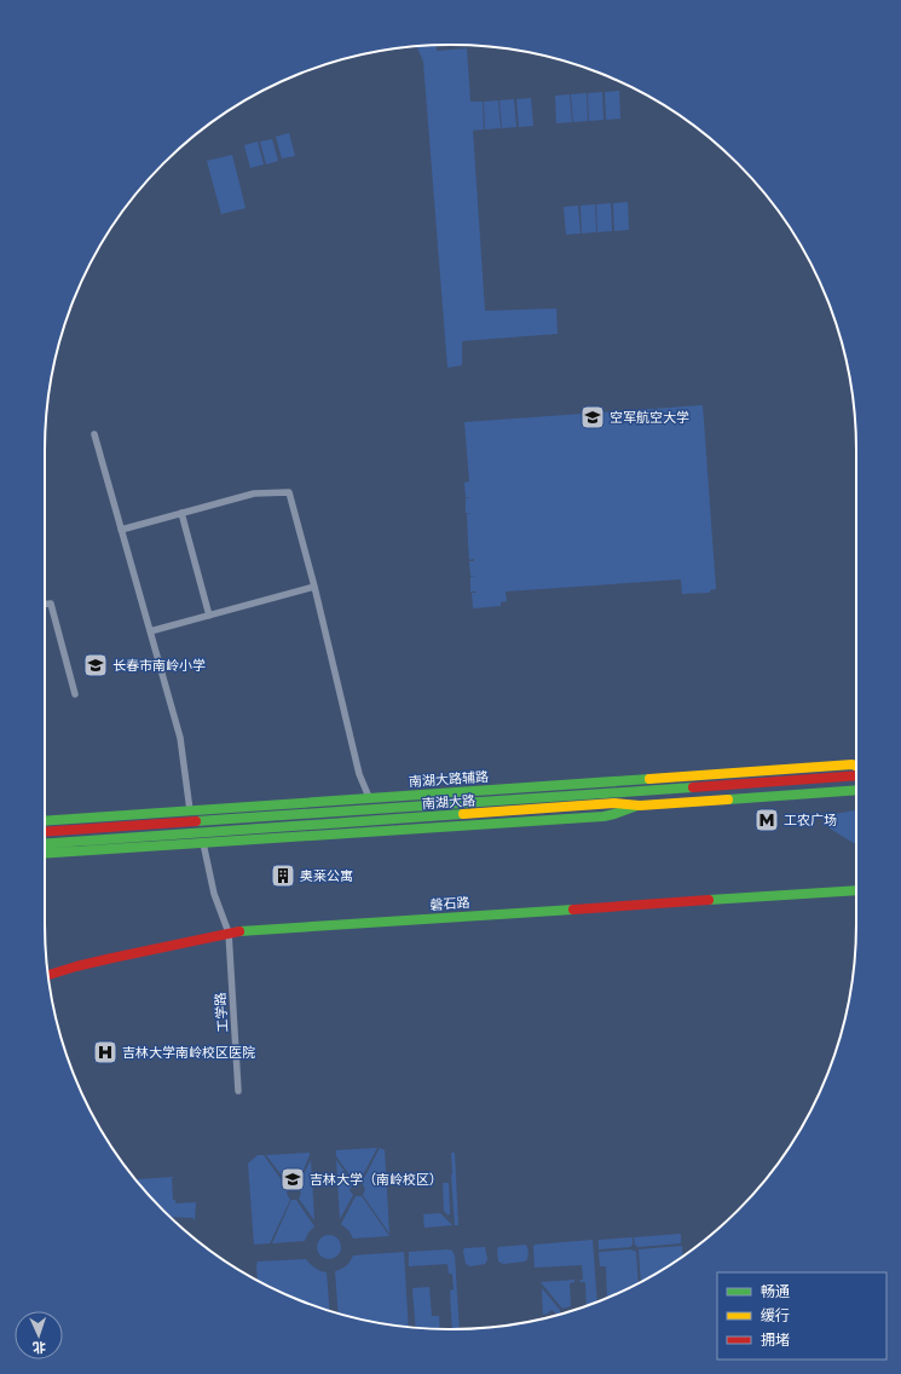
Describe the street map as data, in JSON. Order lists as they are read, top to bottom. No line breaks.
{"streets":{"street":["南湖大路辅路","南湖大路","磐石路","工学路"]},"crossings":[["磐石路","工学路"]],"places":{"school or university":["空军航空大学","长春市南岭小学","吉林大学（南岭校区）"],"metro station":["工农广场"],"building":["奥莱公寓"],"hospital":["吉林大学南岭校区医院"]},"legend":["畅通","缓行","拥堵"],"north":"bottom"}
